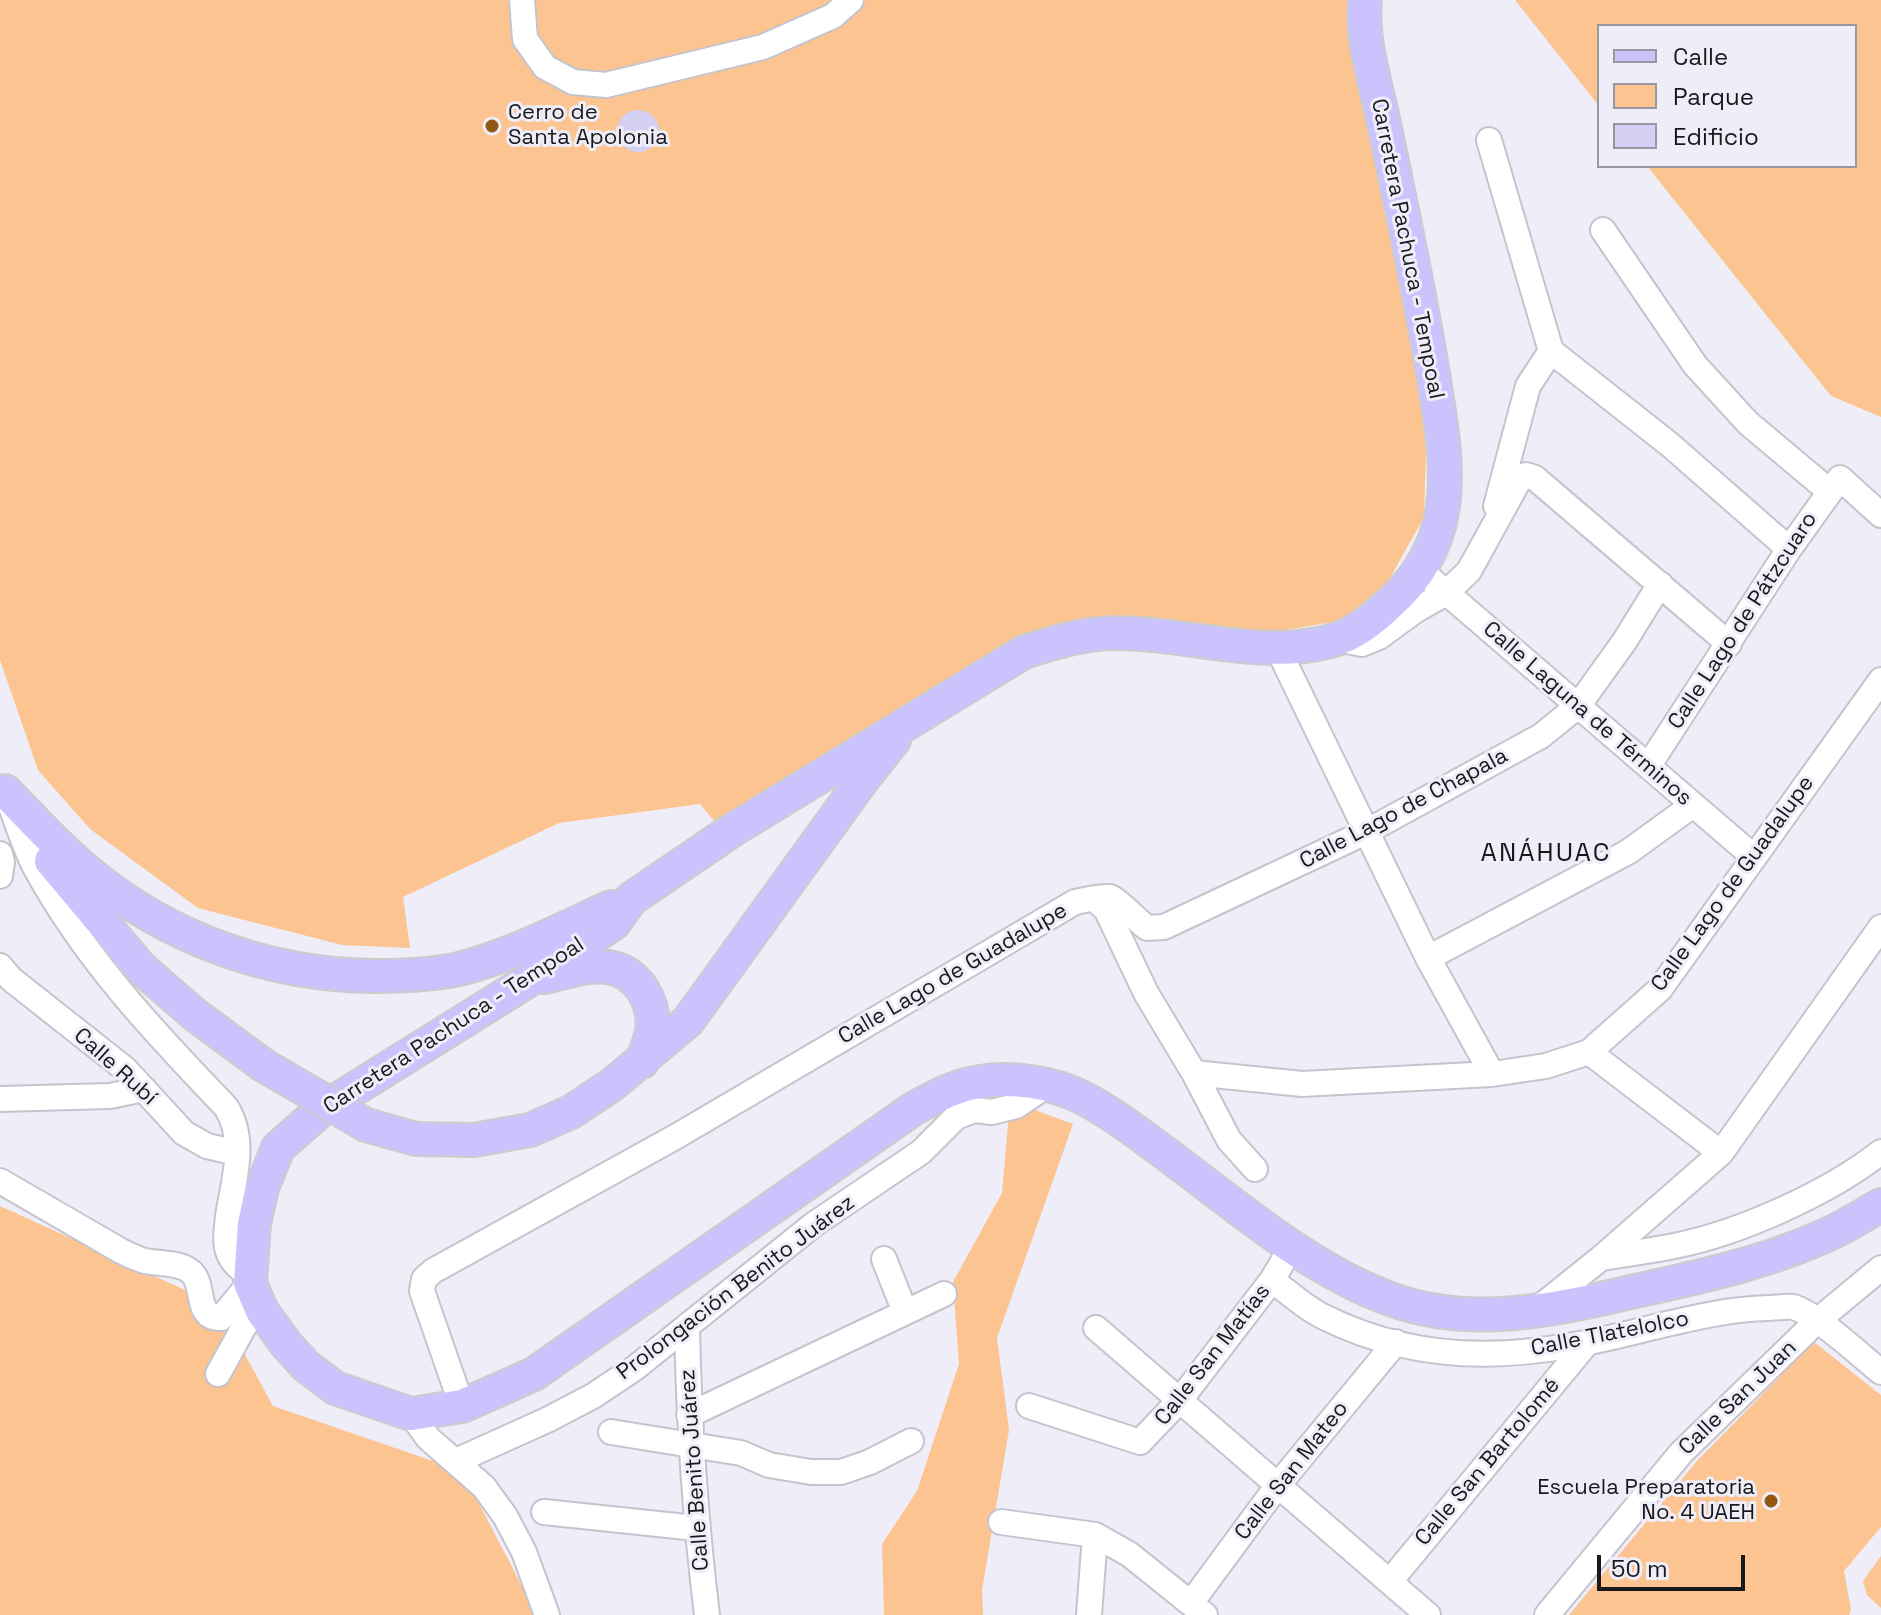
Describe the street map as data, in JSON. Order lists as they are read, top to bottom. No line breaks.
{"streets":{"main road":["Carretera Pachuca - Tempoal"],"street":["Calle Lago de Pátzcuaro","Calle Laguna de Términos","Calle Lago de Chapala","Calle Lago de Guadalupe","Calle Rubí","Prolongación Benito Juárez","Calle Tlatelolco","Calle San Matías","Calle San Juan","Calle San Bartolomé","Calle Benito Juárez","Calle San Mateo"]},"crossings":[["Carretera Pachuca - Tempoal","Calle Laguna de Términos"],["Calle Lago de Pátzcuaro","Calle Laguna de Términos"],["Calle Laguna de Términos","Calle Lago de Chapala"],["Calle Laguna de Términos","Calle Lago de Guadalupe"],["Calle Lago de Chapala","Calle Lago de Guadalupe"],["Prolongación Benito Juárez","Calle Benito Juárez"],["Calle Tlatelolco","Calle San Matías"],["Calle Tlatelolco","Calle San Juan"],["Calle Tlatelolco","Calle San Bartolomé"],["Calle Tlatelolco","Calle San Mateo"]],"districts":["ANÁHUAC"],"places":["Cerro de Santa Apolonia","Escuela Preparatoria No. 4 UAEH"],"legend":["Calle","Parque","Edificio"],"scale_bar":"50 m"}
